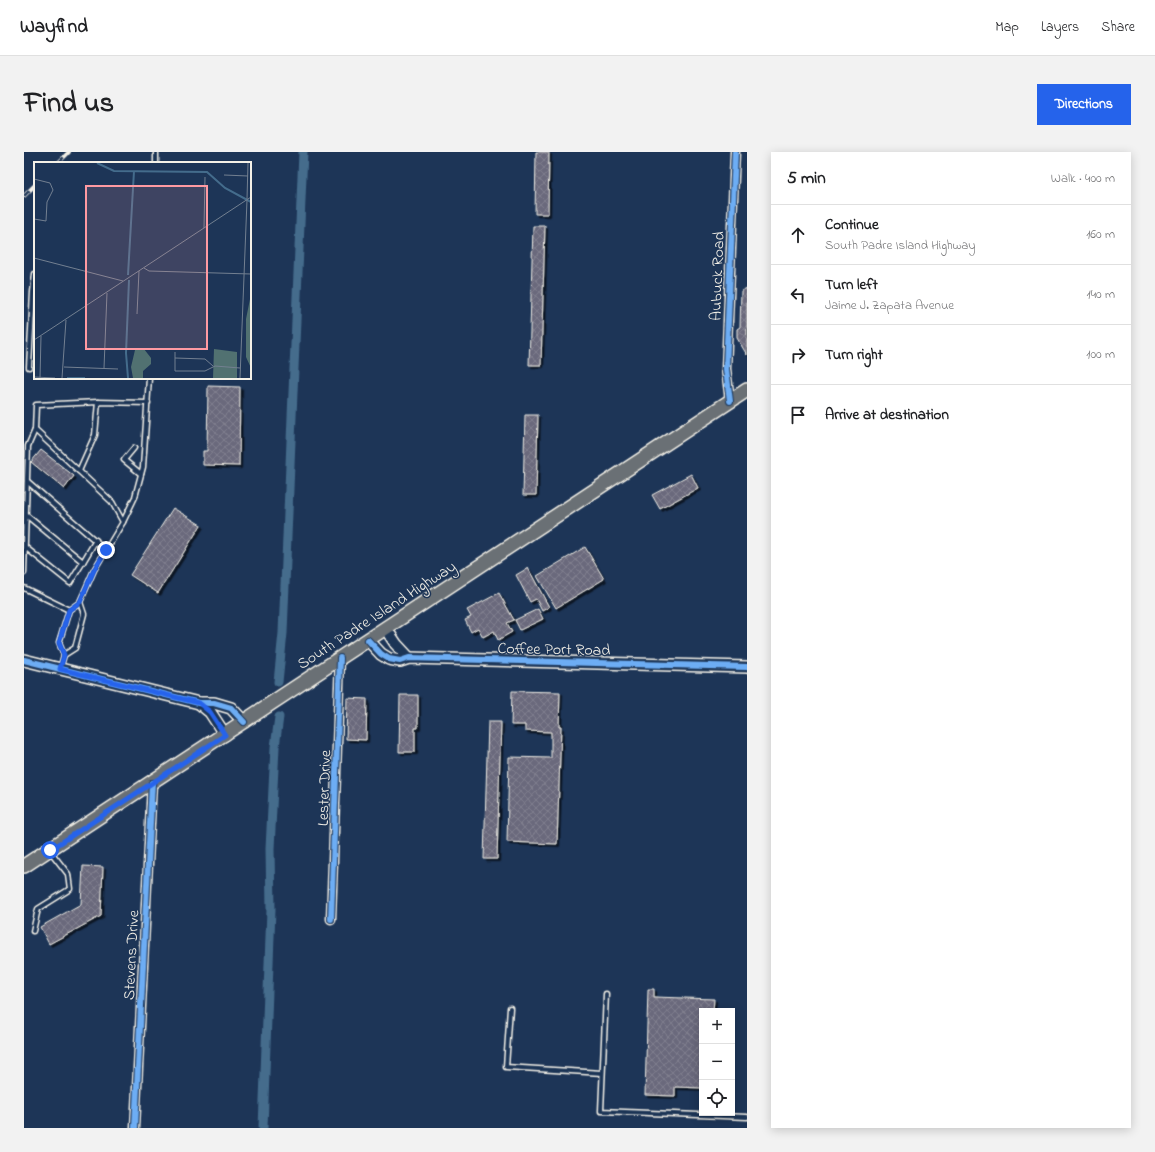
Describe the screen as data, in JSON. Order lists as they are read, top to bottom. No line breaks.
{"streets":{"main road":["South Padre Island Highway"],"street":["Aubuck Road","Coffee Port Road","Lester Drive","Stevens Drive"]},"crossings":[["Aubuck Road","South Padre Island Highway"],["South Padre Island Highway","Coffee Port Road"],["South Padre Island Highway","Lester Drive"],["South Padre Island Highway","Stevens Drive"]],"page":{"header":"Wayfind","nav":["Map","Layers","Share"],"title":"Find us","buttons":"Directions","heading":["5 min","Walk · 400 m"],"list":[["Continue","South Padre Island Highway","160 m"],["Turn left","Jaime J. Zapata Avenue","140 m"],["Turn right","100 m"],"Arrive at destination"],"map_buttons":["+","−"]}}
